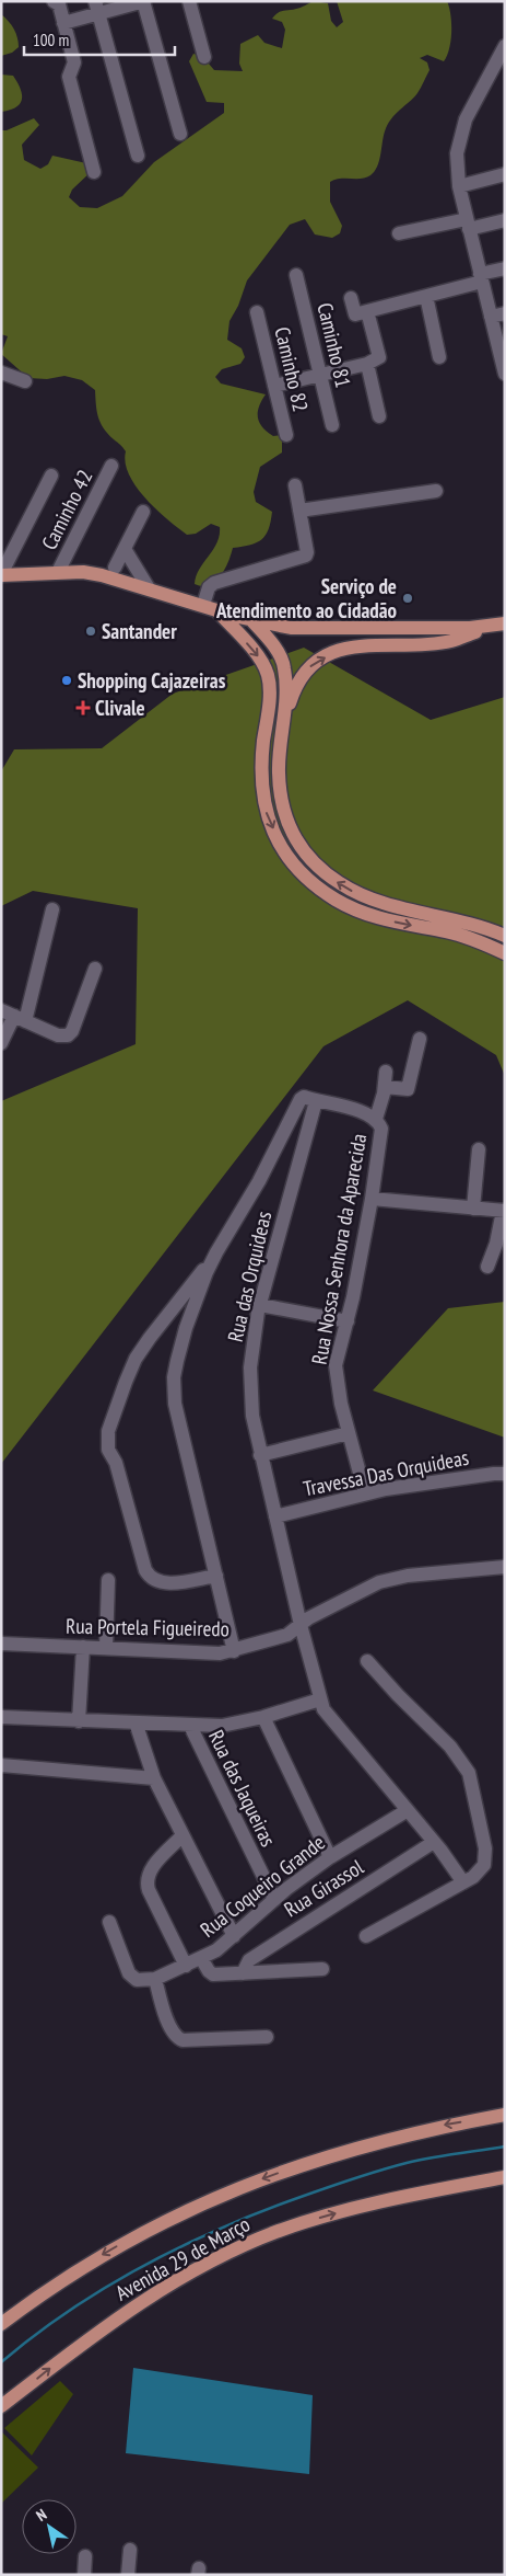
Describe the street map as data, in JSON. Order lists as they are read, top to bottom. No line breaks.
{"streets":{"main road":["Avenida 29 de Março"],"street":["Caminho 81","Caminho 82","Caminho 42","Rua Nossa Senhora da Aparecida","Rua das Orquideas","Travessa Das Orquideas","Rua Portela Figueiredo","Rua das Jaqueiras","Rua Coqueiro Grande","Rua Girassol"]},"crossings":[["Rua Nossa Senhora da Aparecida","Rua das Orquideas"],["Rua Nossa Senhora da Aparecida","Travessa Das Orquideas"],["Rua das Orquideas","Travessa Das Orquideas"],["Rua das Orquideas","Rua Portela Figueiredo"],["Rua das Orquideas","Rua Coqueiro Grande"],["Rua das Orquideas","Rua Girassol"],["Rua das Jaqueiras","Rua Coqueiro Grande"]],"places":{"other":["Serviço de Atendimento ao Cidadão","Santander","Shopping Cajazeiras"],"health":["Clivale"]},"scale_bar":"100 m","north":"top left"}
